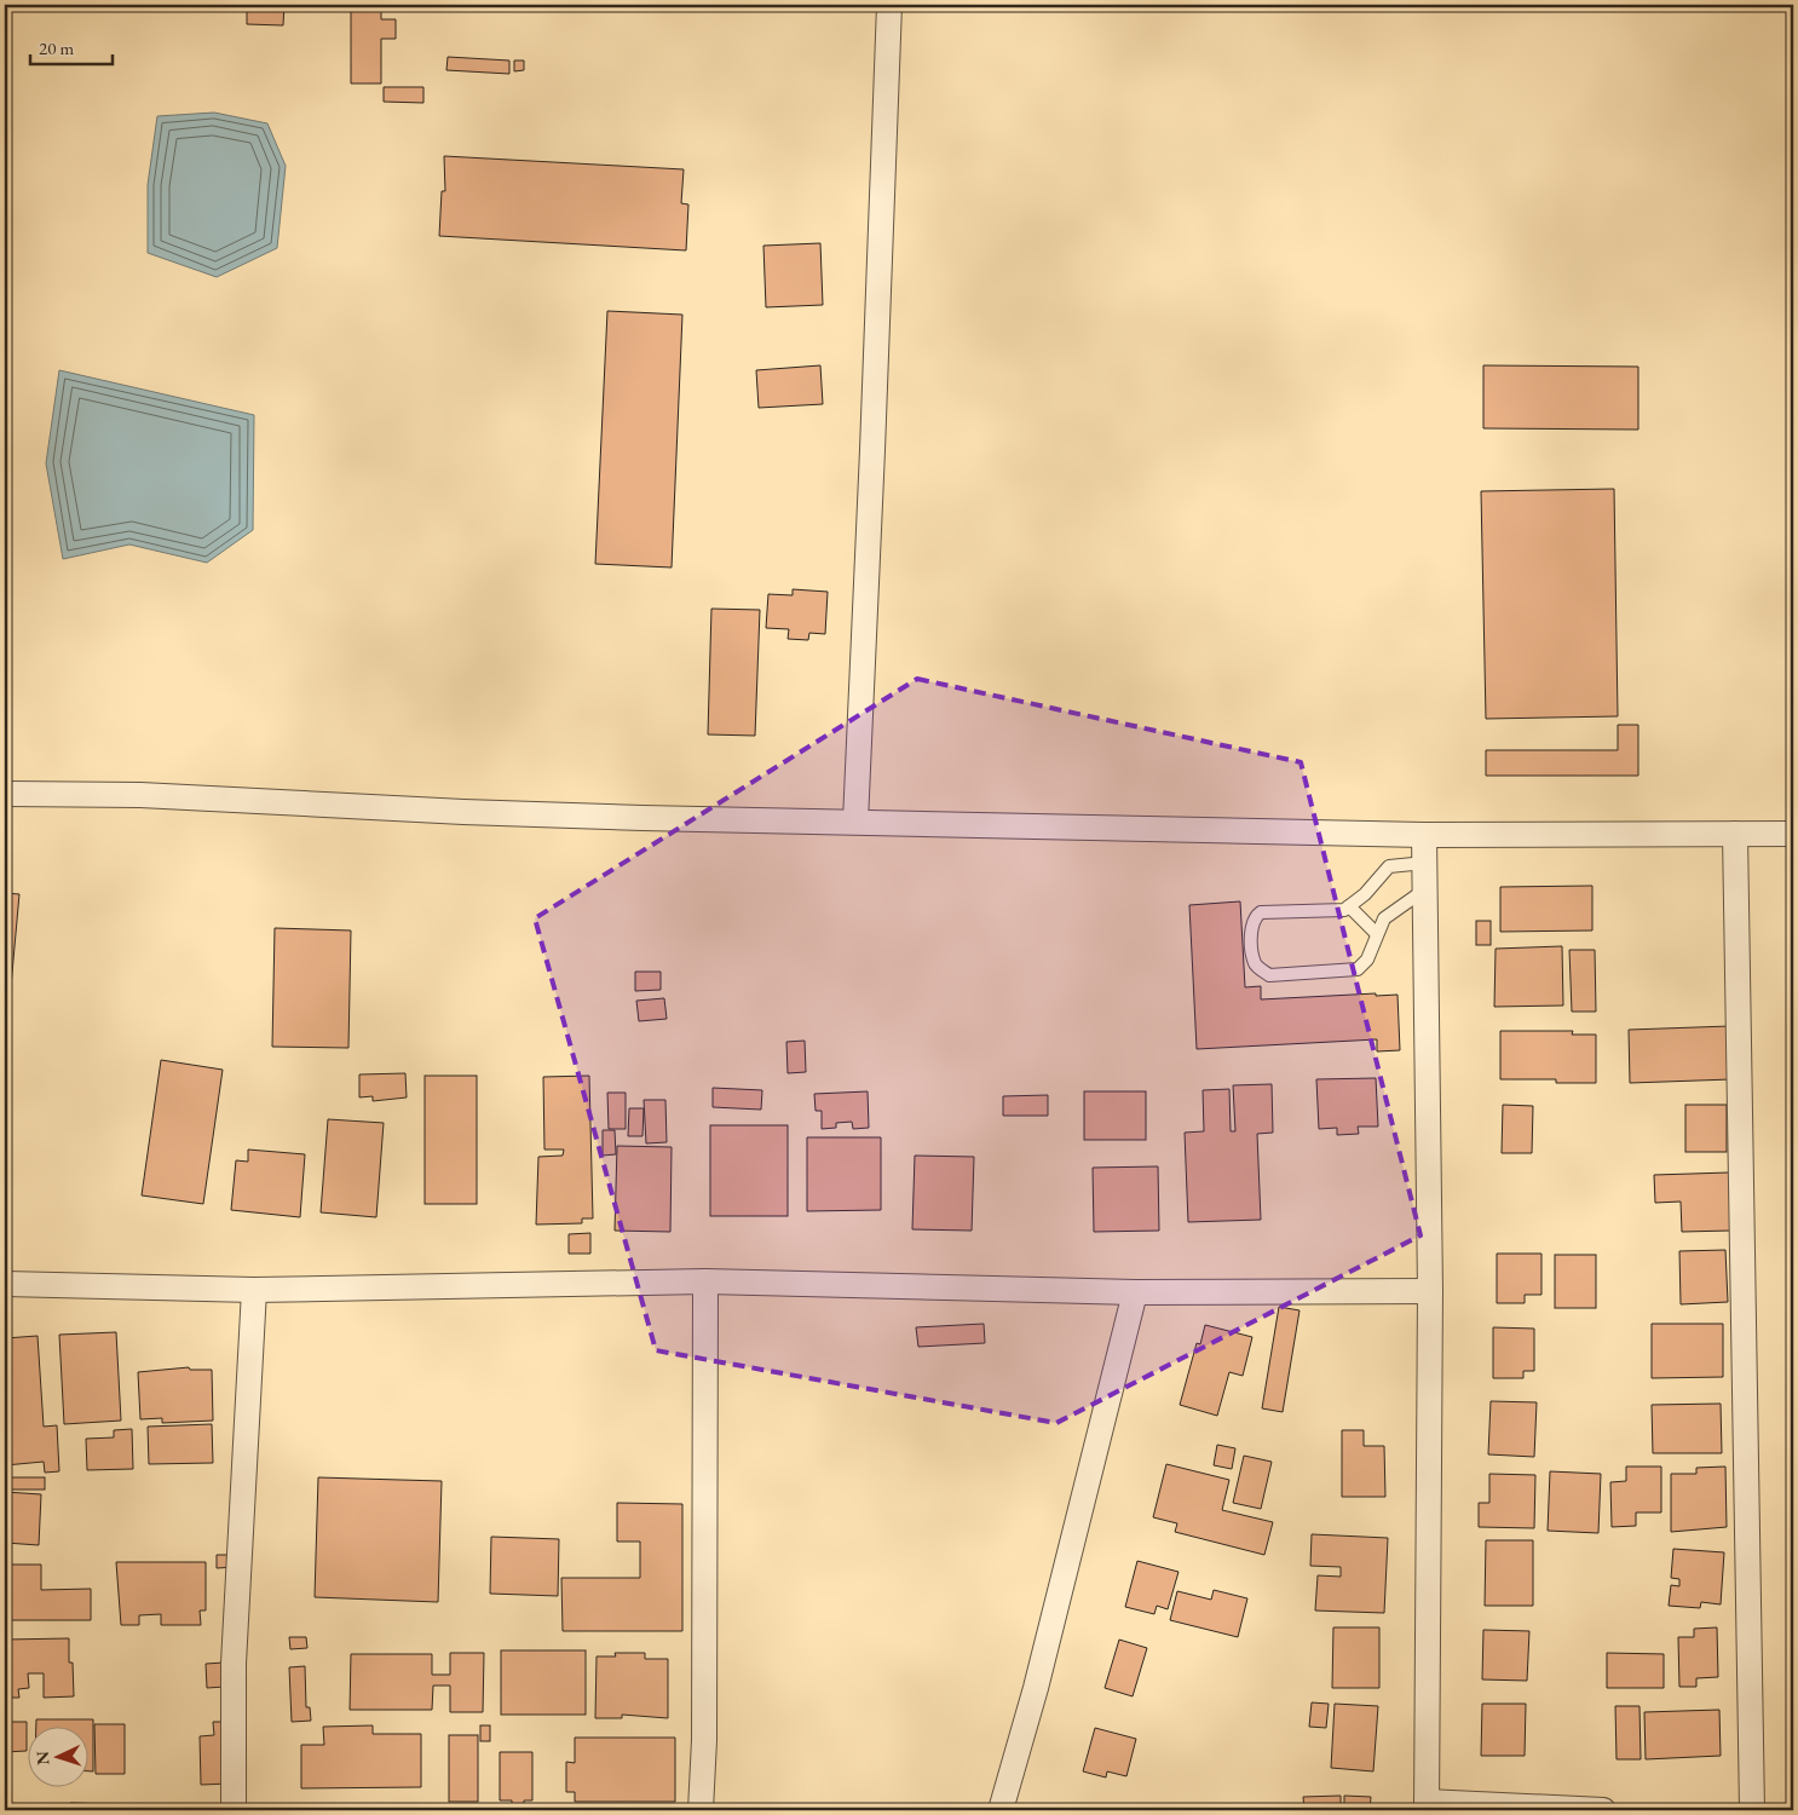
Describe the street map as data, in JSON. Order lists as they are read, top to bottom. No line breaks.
{"scale_bar":"20 m","north":"left"}
